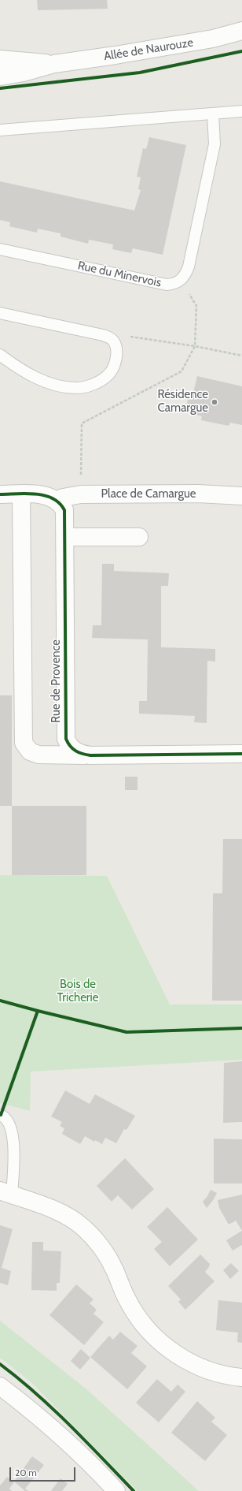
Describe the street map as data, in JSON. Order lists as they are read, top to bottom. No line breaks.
{"streets":{"street":["Allée de Naurouze","Place de Camargue","Rue de Provence"],"lane":["Rue du Minervois"]},"crossings":[["Place de Camargue","Rue de Provence"]],"parks":["Bois de Tricherie"],"places":["Résidence Camargue"],"scale_bar":"20 m"}
